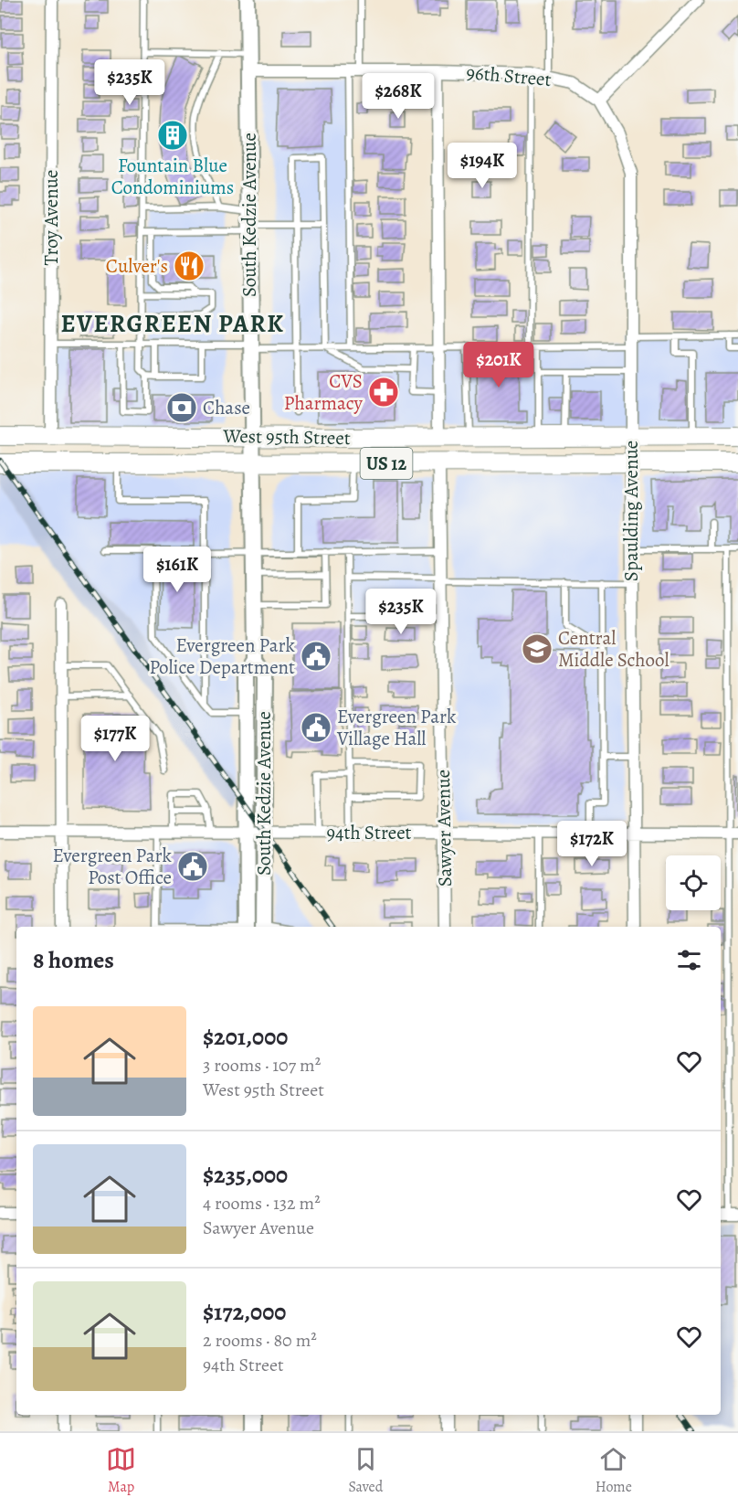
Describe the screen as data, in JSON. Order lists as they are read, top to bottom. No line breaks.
{"streets":{"main road":["South Kedzie Avenue","West 95th Street","US 12"],"street":["96th Street","Troy Avenue","Spaulding Avenue","Sawyer Avenue","94th Street"]},"crossings":[["96th Street","South Kedzie Avenue"],["96th Street","Spaulding Avenue"],["South Kedzie Avenue","West 95th Street"],["South Kedzie Avenue","94th Street"],["Troy Avenue","West 95th Street"],["West 95th Street","Spaulding Avenue"],["West 95th Street","Sawyer Avenue"],["Spaulding Avenue","94th Street"],["Sawyer Avenue","94th Street"]],"districts":["EVERGREEN PARK"],"places":{"building":["Fountain Blue Condominiums"],"restaurant":["Culver's"],"pharmacy":["CVS Pharmacy"],"bank":["Chase"],"school or university":["Central Middle School"],"public building":["Evergreen Park Police Department","Evergreen Park Village Hall","Evergreen Park Post Office"]},"page":{"price":["$235K","$268K","$194K","$201K","$161K","$235K","$177K","$172K"],"heading":"8 homes","list":[{"name":"$201,000","note":"3 rooms · 107 m² · West 95th Street"},{"name":"$235,000","note":"4 rooms · 132 m² · Sawyer Avenue"},{"name":"$172,000","note":"2 rooms · 80 m² · 94th Street"}],"tabs":["Map","Saved","Home"]}}
